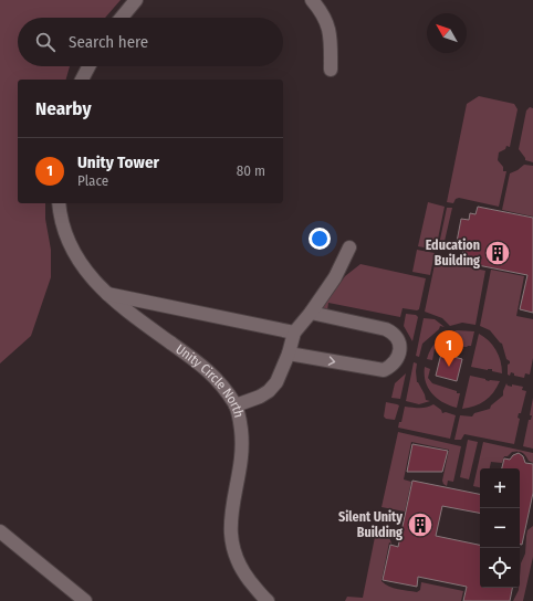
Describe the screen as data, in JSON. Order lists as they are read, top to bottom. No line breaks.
{"streets":{"street":["Unity Circle North"]},"places":{"building":["Education Building","Silent Unity Building"]},"north":"top left","page":{"search":"Search here","heading":"Nearby","list":[{"mark":"1","name":"Unity Tower","note":"Place","value":"80 m"}],"pins":"1","map_buttons":["+","−"]}}
